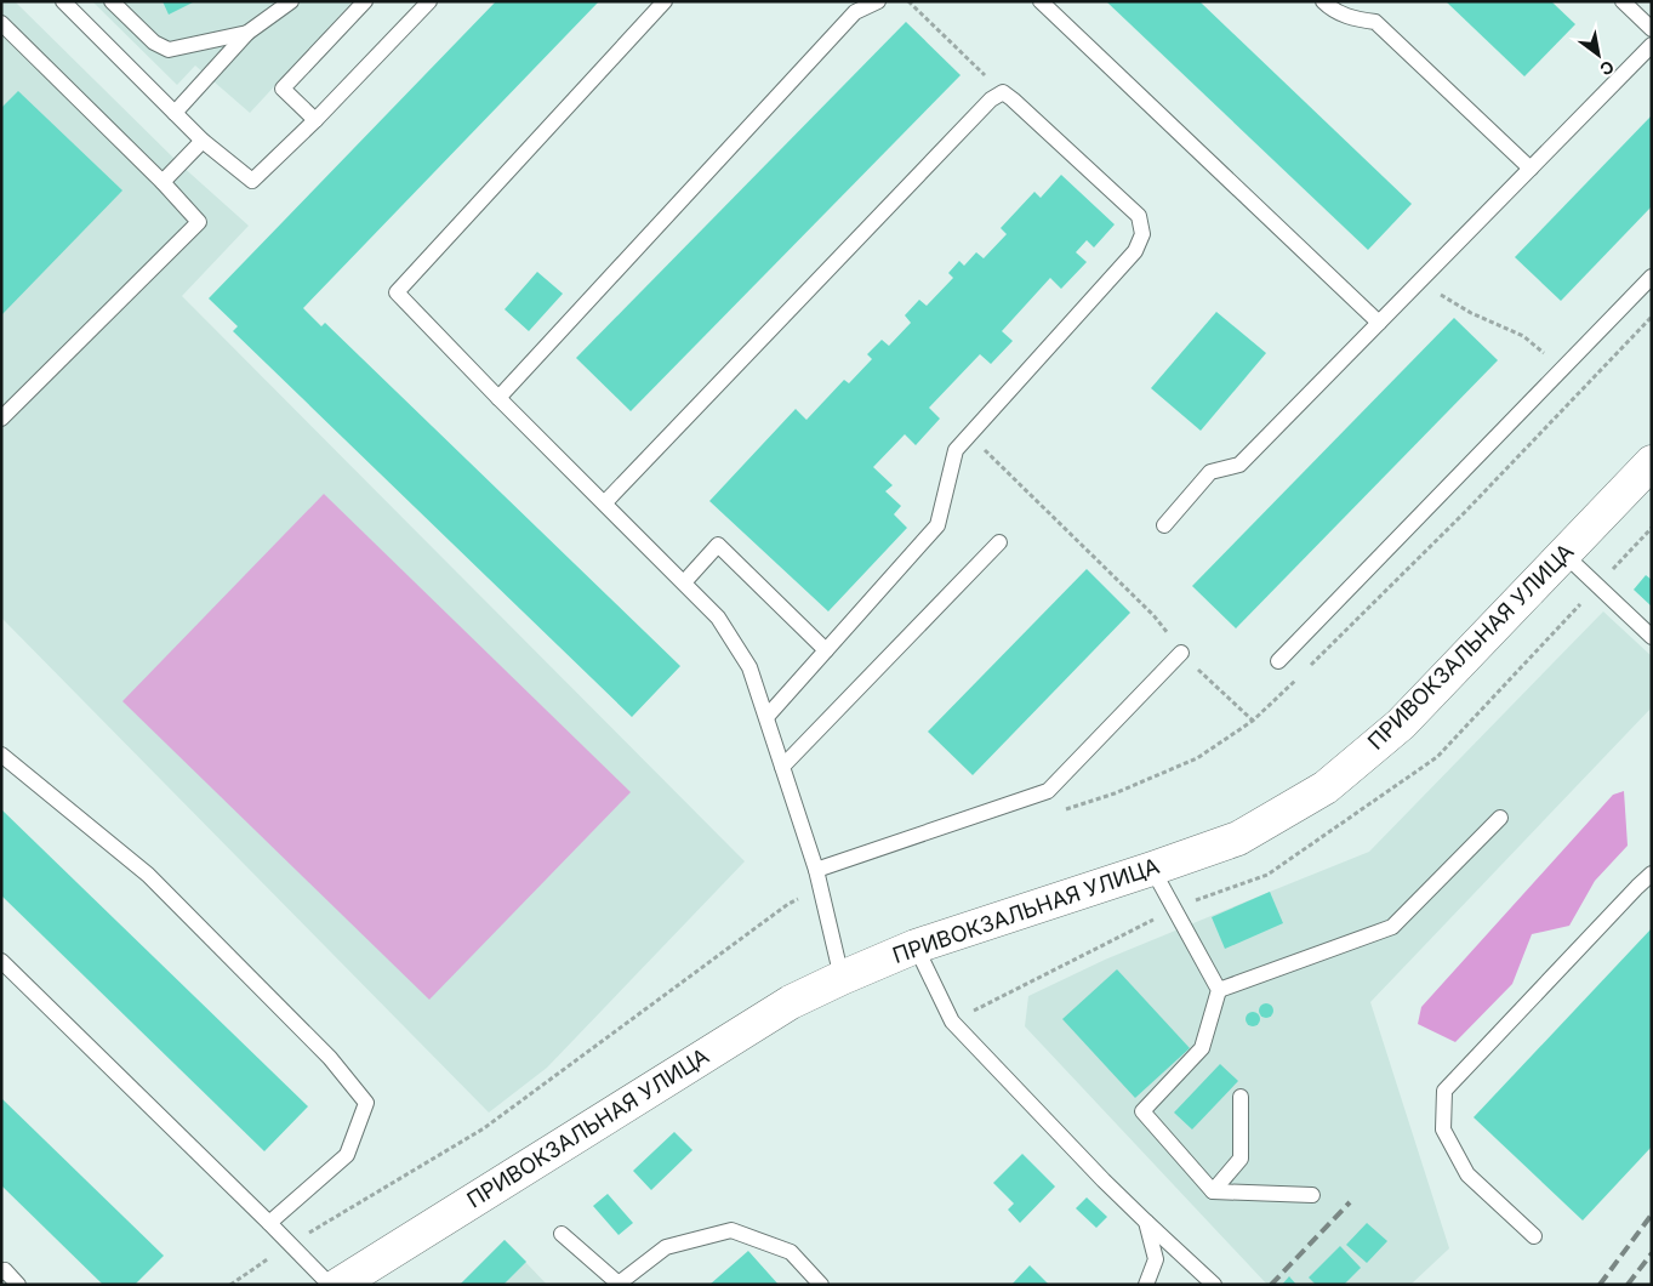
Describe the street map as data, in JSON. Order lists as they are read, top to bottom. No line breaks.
{"streets":{"street":["ПРИВОКЗАЛЬНАЯ УЛИЦА"]},"north":"bottom right"}
